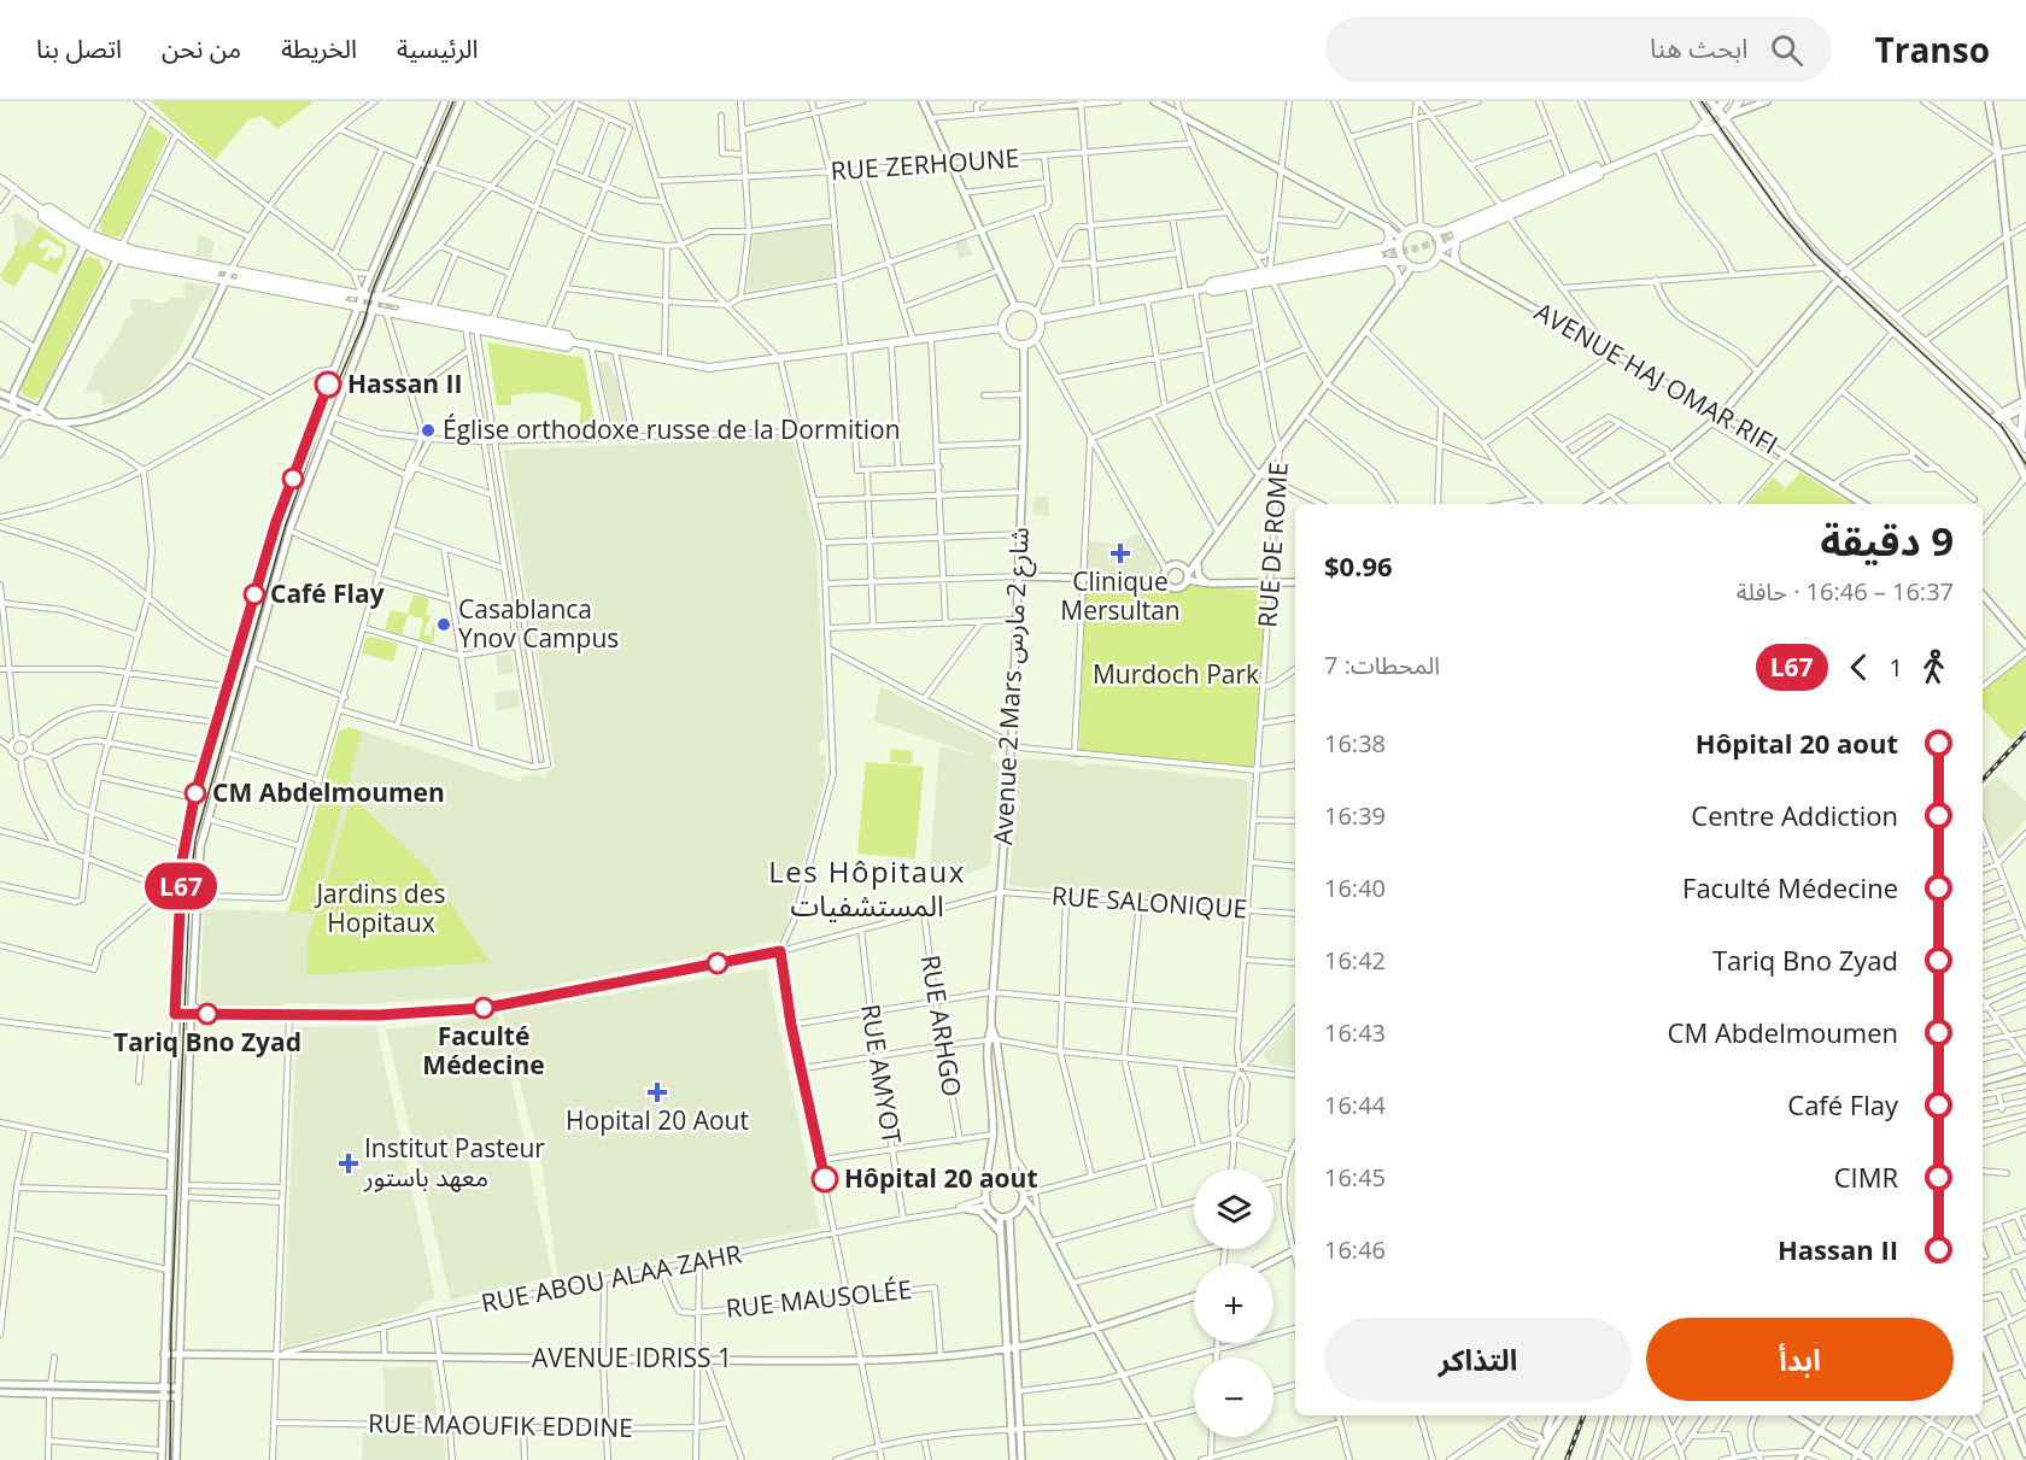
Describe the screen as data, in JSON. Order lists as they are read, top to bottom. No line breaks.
{"streets":{"street":["RUE ZERHOUNE","AVENUE HAJ OMAR RIFI","RUE DE ROME","Avenue 2 Mars شارع 2 مارس","RUE SALONIQUE","RUE ARHGO","RUE AMYOT","RUE ABOU ALAA ZAHR","RUE MAUSOLÉE","AVENUE IDRISS 1","RUE MAOUFIK EDDINE"]},"crossings":[["RUE DE ROME","RUE SALONIQUE"],["Avenue 2 Mars شارع 2 مارس","RUE SALONIQUE"],["Avenue 2 Mars شارع 2 مارس","RUE ABOU ALAA ZAHR"],["RUE SALONIQUE","RUE ARHGO"],["RUE SALONIQUE","RUE AMYOT"],["RUE AMYOT","RUE ABOU ALAA ZAHR"],["RUE ABOU ALAA ZAHR","RUE MAUSOLÉE"],["RUE ABOU ALAA ZAHR","AVENUE IDRISS 1"],["RUE MAUSOLÉE","AVENUE IDRISS 1"]],"districts":["Les Hôpitaux المستشفيات"],"parks":["Murdoch Park","Jardins des Hopitaux"],"places":{"other":["Hassan II","Église orthodoxe russe de la Dormition","Café Flay","Casablanca Ynov Campus","CM Abdelmoumen","Faculté Médecine","Tariq Bno Zyad","Hôpital 20 aout"],"health":["Clinique Mersultan","Hopital 20 Aout","Institut Pasteur معهد باستور"]},"lines":["bus line L67"],"page":{"header":"Transo","search":"ابحث هنا","nav":["الرئيسية","الخريطة","من نحن","اتصل بنا"],"on_map":"L67","heading":["9 دقيقة","16:37 – 16:46 · حافلة","$0.96"],"legs":["1","L67","المحطات: 7"],"list":[{"name":"Hôpital 20 aout","value":"16:38"},{"name":"Centre Addiction","value":"16:39"},{"name":"Faculté Médecine","value":"16:40"},{"name":"Tariq Bno Zyad","value":"16:42"},{"name":"CM Abdelmoumen","value":"16:43"},{"name":"Café Flay","value":"16:44"},{"name":"CIMR","value":"16:45"},{"name":"Hassan II","value":"16:46"}],"map_buttons":["+","−"],"buttons":["ابدأ","التذاكر"]}}
